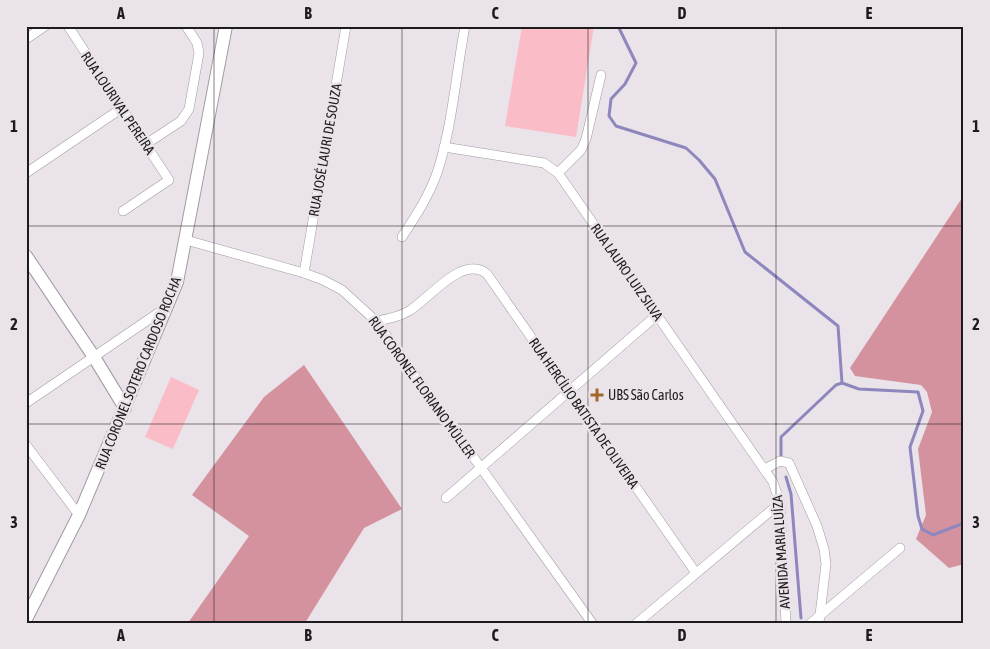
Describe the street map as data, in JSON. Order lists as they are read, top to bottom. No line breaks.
{"streets":{"street":["RUA LOURIVAL PEREIRA","RUA JOSÉ LAURI DE SOUZA","RUA LAURO LUIZ SILVA","RUA CORONEL SOTERO CARDOSO ROCHA","RUA CORONEL FLORIANO MÜLLER","RUA HERCÍLIO BATISTA DE OLIVEIRA","AVENIDA MARIA LUÍZA"]},"crossings":[["RUA JOSÉ LAURI DE SOUZA","RUA CORONEL FLORIANO MÜLLER"],["RUA LAURO LUIZ SILVA","AVENIDA MARIA LUÍZA"],["RUA CORONEL SOTERO CARDOSO ROCHA","RUA CORONEL FLORIANO MÜLLER"],["RUA CORONEL FLORIANO MÜLLER","RUA HERCÍLIO BATISTA DE OLIVEIRA"]],"places":{"health":["UBS São Carlos"]},"grid":{"columns":["A","B","C","D","E"],"rows":["1","2","3"]}}
